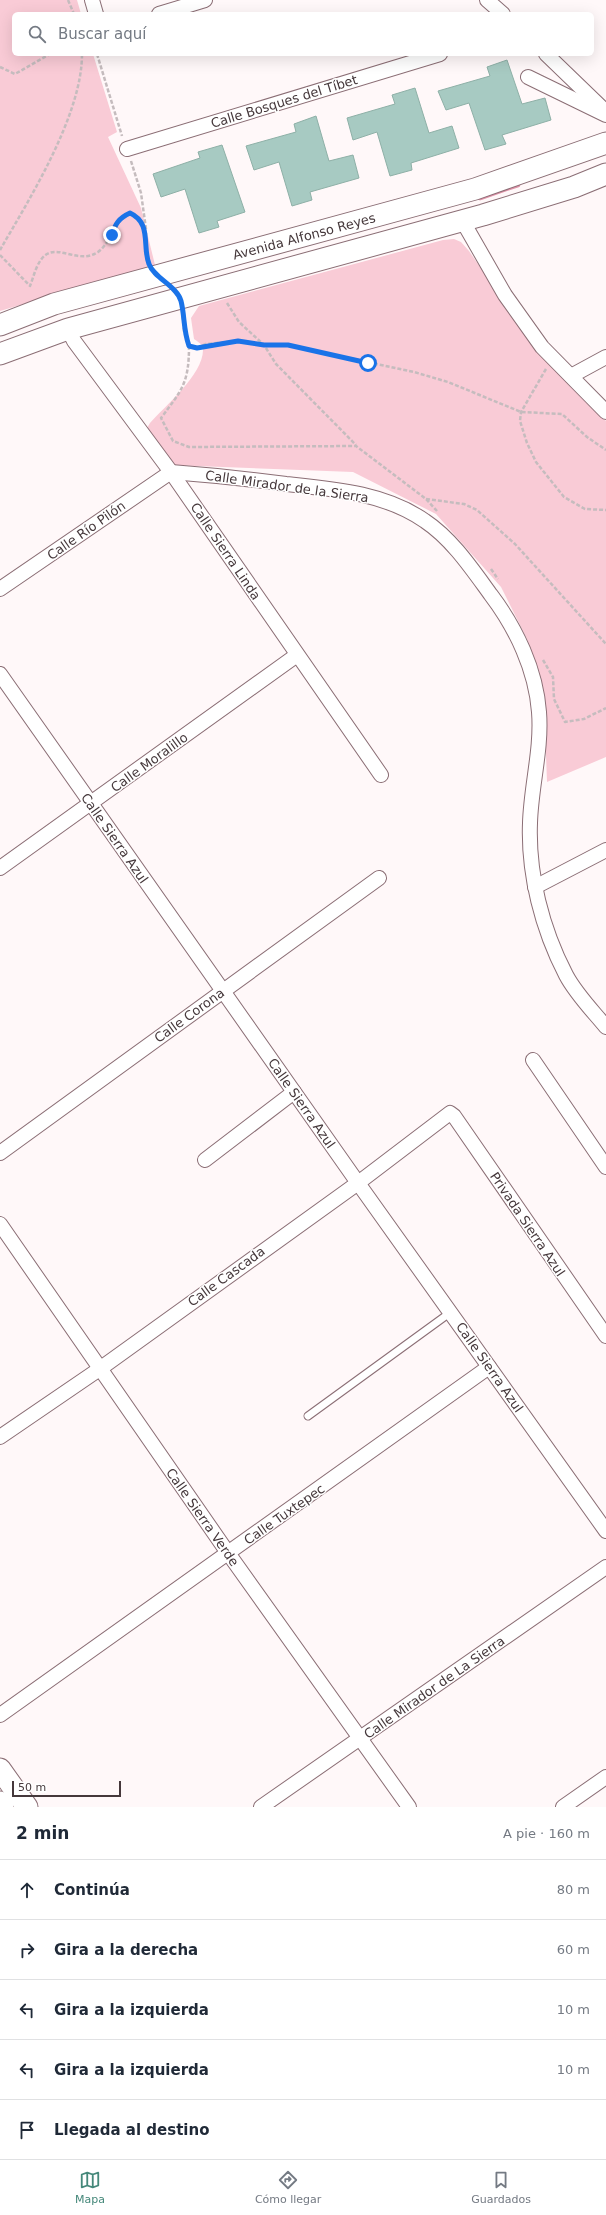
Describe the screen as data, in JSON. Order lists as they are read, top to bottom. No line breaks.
{"streets":{"main road":["Avenida Alfonso Reyes"],"street":["Calle Bosques del Tíbet","Calle Mirador de la Sierra","Calle Río Pilón","Calle Sierra Linda","Calle Moralillo","Calle Sierra Azul","Calle Corona","Privada Sierra Azul","Calle Cascada","Calle Tuxtepec","Calle Sierra Verde","Calle Mirador de La Sierra"]},"crossings":[["Avenida Alfonso Reyes","Calle Sierra Linda"],["Calle Mirador de la Sierra","Calle Río Pilón"],["Calle Mirador de la Sierra","Calle Sierra Linda"],["Calle Río Pilón","Calle Sierra Linda"],["Calle Sierra Linda","Calle Moralillo"],["Calle Moralillo","Calle Sierra Azul"],["Calle Sierra Azul","Calle Corona"],["Calle Sierra Azul","Calle Cascada"],["Calle Sierra Azul","Calle Tuxtepec"],["Privada Sierra Azul","Calle Cascada"],["Calle Cascada","Calle Sierra Verde"],["Calle Tuxtepec","Calle Sierra Verde"],["Calle Sierra Verde","Calle Mirador de La Sierra"]],"scale_bar":"50 m","page":{"search":"Buscar aquí","scale":"50 m","heading":["2 min","A pie · 160 m"],"list":[["Continúa","80 m"],["Gira a la derecha","60 m"],["Gira a la izquierda","10 m"],["Gira a la izquierda","10 m"],"Llegada al destino"],"nav":["Mapa","Cómo llegar","Guardados"]}}
